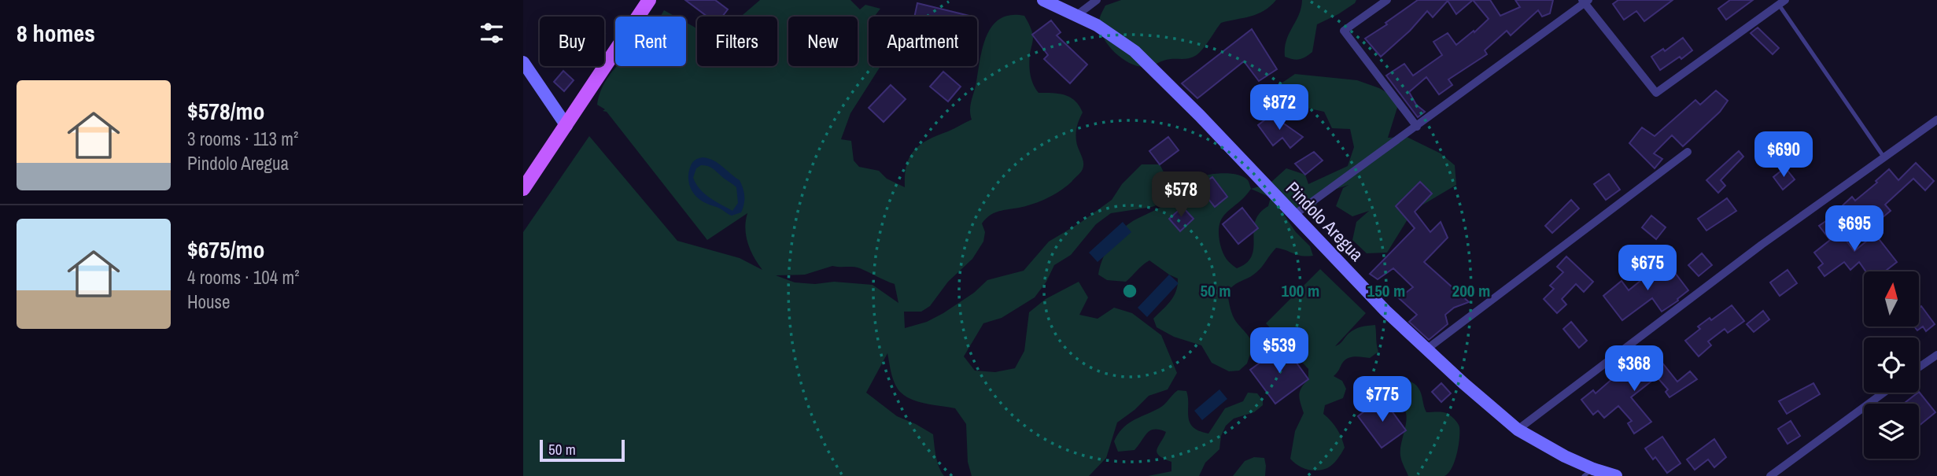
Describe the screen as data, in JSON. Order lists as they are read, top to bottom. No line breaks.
{"streets":{"main road":["Pindolo Aregua"]},"scale_bar":"50 m","north":"top","page":{"heading":"8 homes","chip":["Buy","Rent","Filters","New","Apartment"],"list":[{"name":"$578/mo","note":"3 rooms · 113 m² · Pindolo Aregua"},{"name":"$675/mo","note":"4 rooms · 104 m² · House"}],"price":["$872","$690","$578","$695","$675","$539","$368","$775"],"scale":"50 m"},"rings":["50 m","100 m","150 m","200 m"]}
